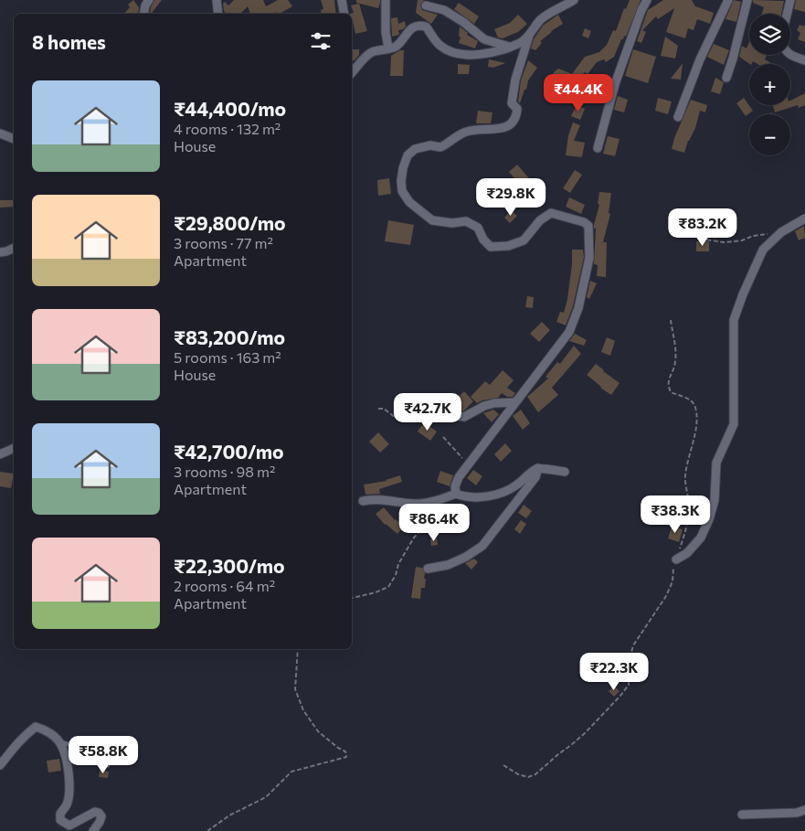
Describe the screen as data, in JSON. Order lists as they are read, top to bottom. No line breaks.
{"page":{"map_buttons":["+","−"],"heading":"8 homes","list":[{"name":"₹44,400/mo","note":"4 rooms · 132 m² · House"},{"name":"₹29,800/mo","note":"3 rooms · 77 m² · Apartment"},{"name":"₹83,200/mo","note":"5 rooms · 163 m² · House"},{"name":"₹42,700/mo","note":"3 rooms · 98 m² · Apartment"},{"name":"₹22,300/mo","note":"2 rooms · 64 m² · Apartment"}],"price":["₹44.4K","₹29.8K","₹83.2K","₹42.7K","₹38.3K","₹86.4K","₹22.3K","₹58.8K"]}}
